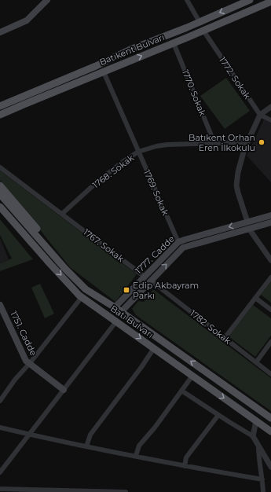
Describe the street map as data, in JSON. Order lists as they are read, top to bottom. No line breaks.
{"streets":{"main road":["Batıkent Bulvarı","1777. Cadde","Batı Bulvarı","1751. Cadde"],"street":["1772. Sokak","1770. Sokak","1768. Sokak","1769. Sokak","1767. Sokak","1782. Sokak"]},"crossings":[["Batıkent Bulvarı","1772. Sokak"],["Batıkent Bulvarı","1770. Sokak"],["1770. Sokak","1768. Sokak"],["1768. Sokak","1769. Sokak"],["1768. Sokak","1767. Sokak"],["1769. Sokak","1777. Cadde"],["1767. Sokak","1777. Cadde"],["1777. Cadde","Batı Bulvarı"],["1777. Cadde","1782. Sokak"]],"places":{"other":["Batıkent Orhan Eren İlkokulu"],"transit":["Edip Akbayram Parkı"]}}
